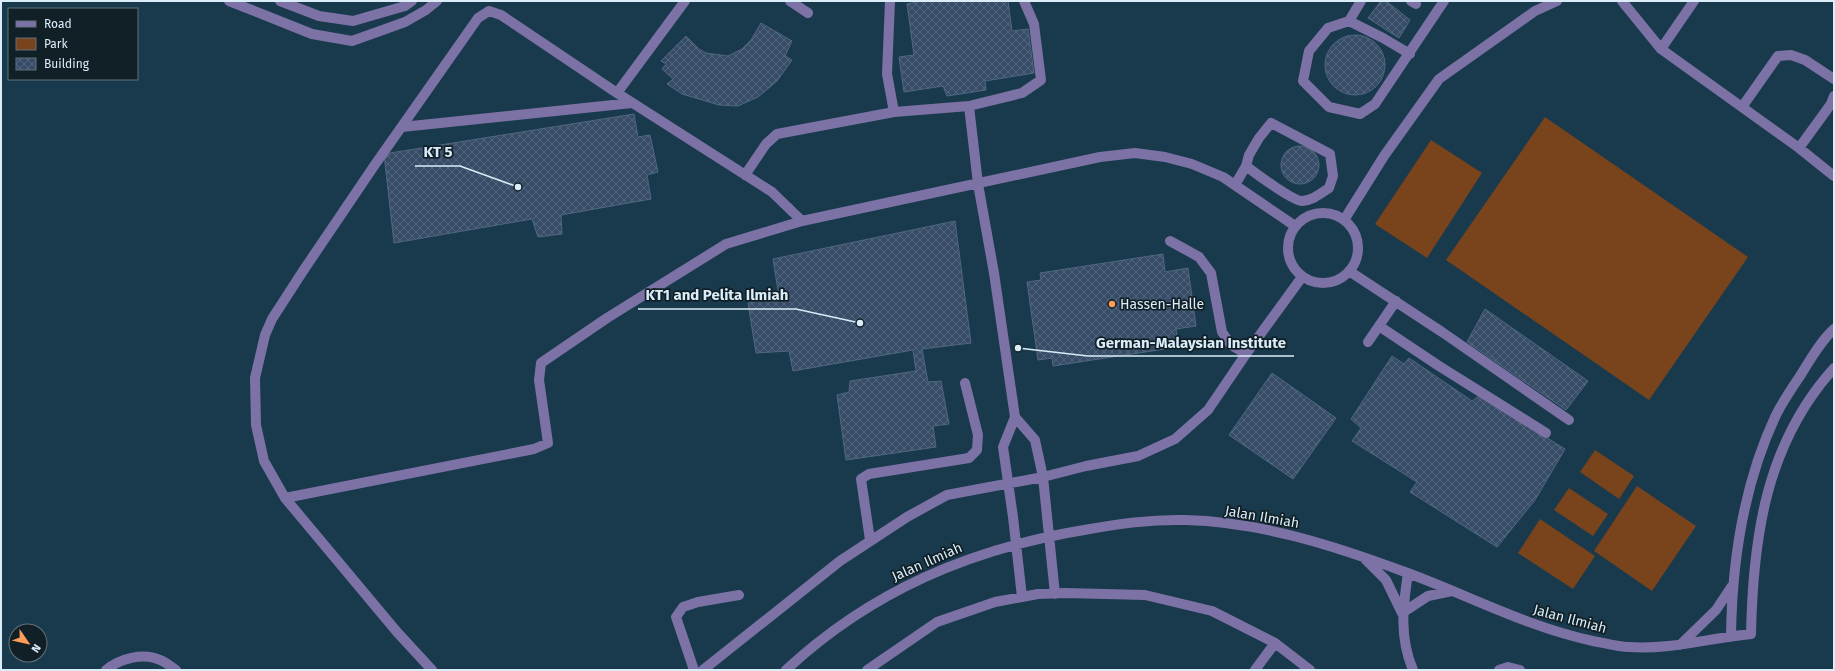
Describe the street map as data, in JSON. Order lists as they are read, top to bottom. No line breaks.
{"streets":{"street":["Jalan Ilmiah"]},"places":["KT 5","Hassen-Halle","KT1 and Pelita Ilmiah","German-Malaysian Institute"],"legend":["Road","Park","Building"],"north":"bottom right"}
